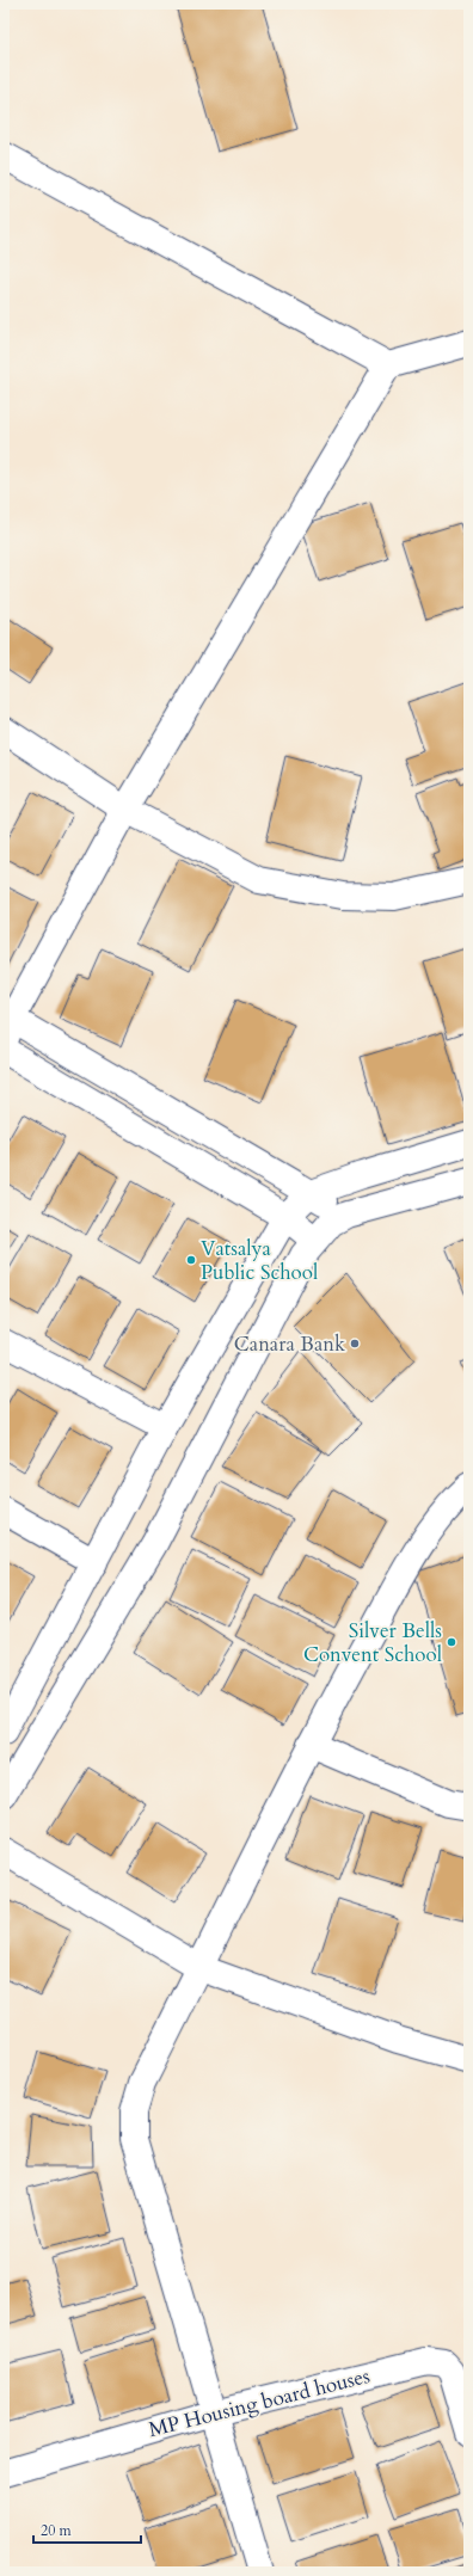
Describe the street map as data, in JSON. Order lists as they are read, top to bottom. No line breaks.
{"streets":{"street":["MP Housing board houses"]},"places":["Vatsalya Public School","Canara Bank","Silver Bells Convent School"],"scale_bar":"20 m"}
